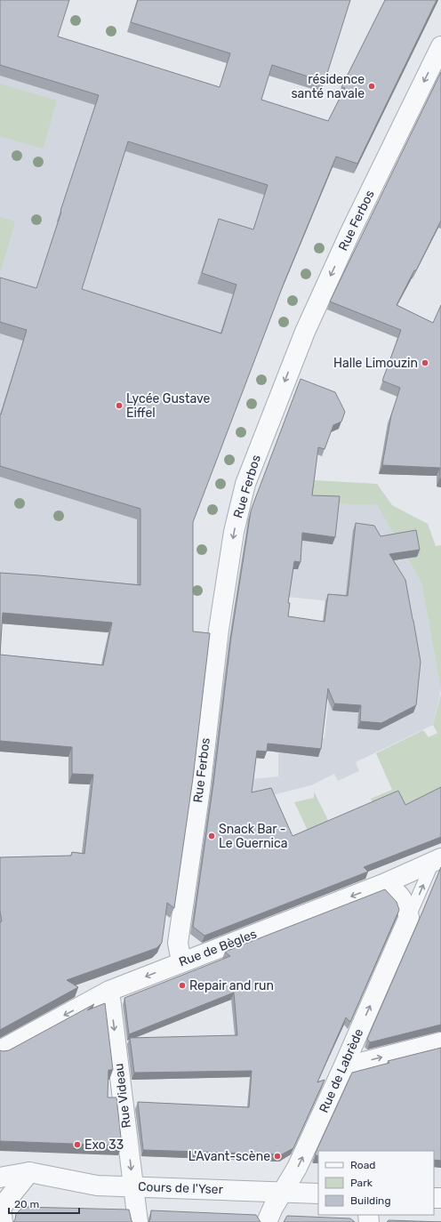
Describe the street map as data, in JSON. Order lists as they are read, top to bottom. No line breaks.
{"streets":{"street":["Rue Ferbos","Rue de Bègles","Rue de Labrède","Rue Videau","Cours de l'Yser"]},"crossings":[["Rue Ferbos","Rue de Bègles"],["Rue de Bègles","Rue de Labrède"],["Rue de Bègles","Rue Videau"],["Rue de Labrède","Cours de l'Yser"],["Rue Videau","Cours de l'Yser"]],"one_way":["Rue Ferbos","Rue de Bègles","Rue de Labrède","Rue Videau"],"places":["résidence santé navale","Halle Limouzin","Lycée Gustave Eiffel","Snack Bar - Le Guernica","Repair and run","Exo 33","L'Avant-scène"],"legend":["Road","Park","Building"],"scale_bar":"20 m"}
